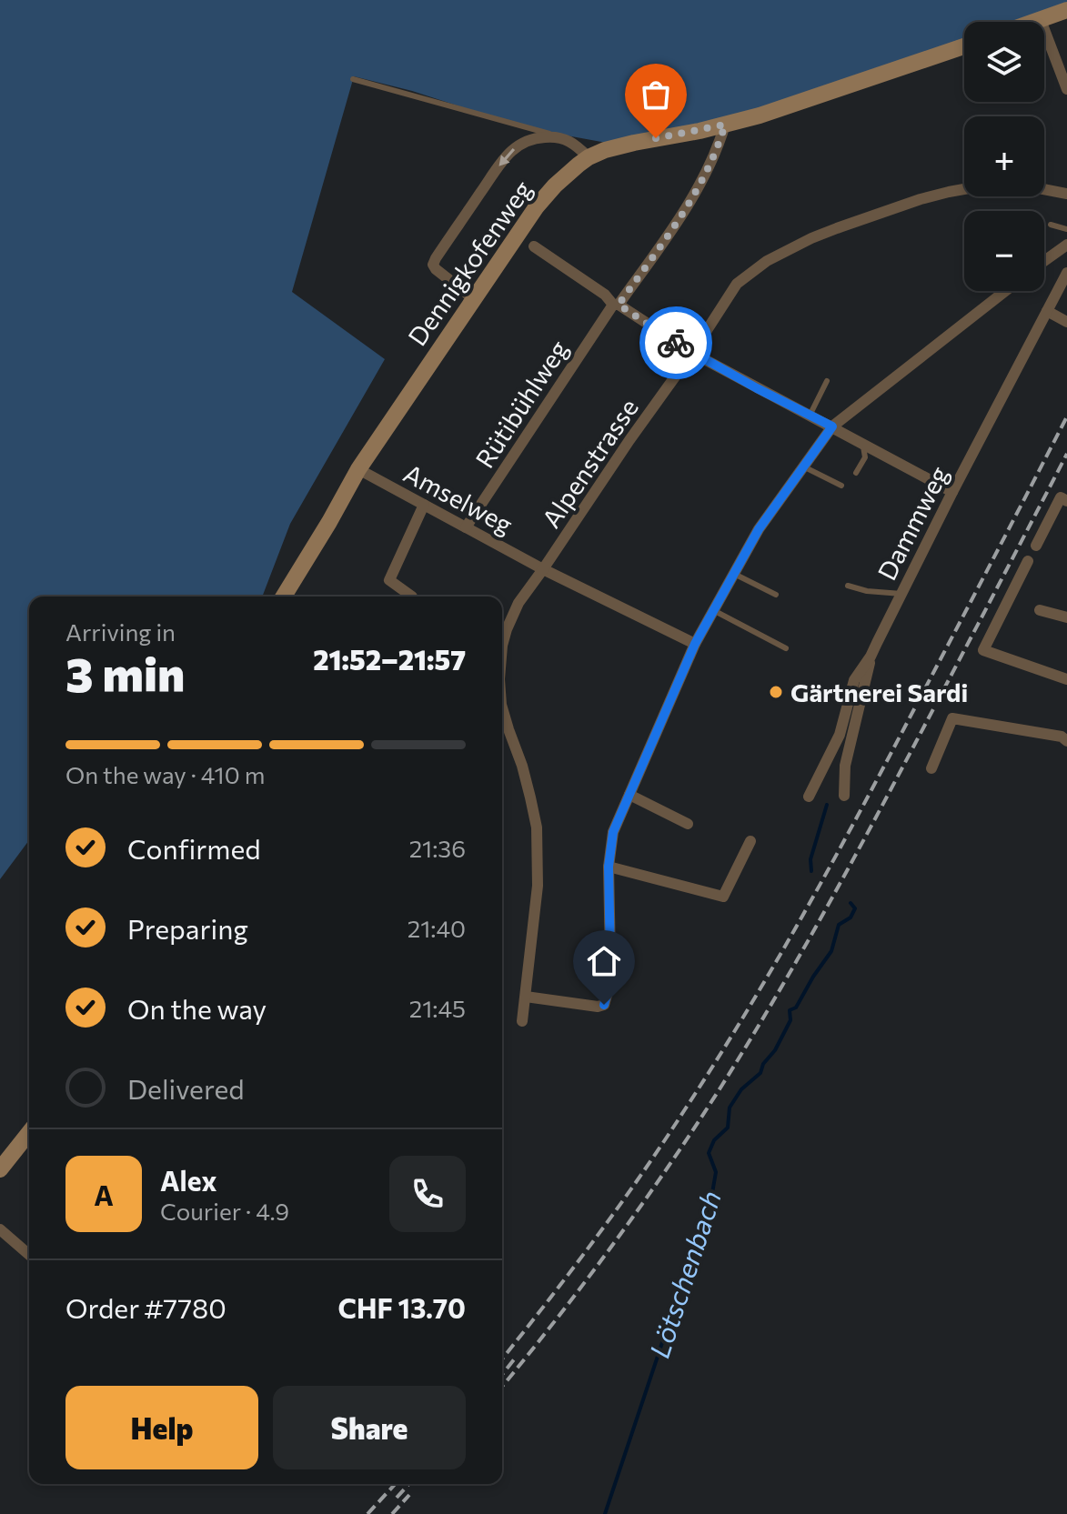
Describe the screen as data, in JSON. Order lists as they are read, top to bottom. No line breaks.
{"streets":{"street":["Dennigkofenweg","Rütibühlweg","Alpenstrasse","Amselweg","Dammweg"]},"crossings":[["Dennigkofenweg","Rütibühlweg"],["Dennigkofenweg","Amselweg"],["Rütibühlweg","Amselweg"],["Alpenstrasse","Amselweg"]],"water":["Lötschenbach"],"places":["Gärtnerei Sardi"],"page":{"map_buttons":["+","−"],"heading":["3 min","Arriving in","21:52–21:57"],"panel":["Alex","Courier · 4.9","Order #7780","CHF 13.70"],"bar":"On the way · 410 m","list":[["Confirmed","21:36"],["Preparing","21:40"],["On the way","21:45"],"Delivered"],"round":"A","buttons":["Help","Share"]}}
